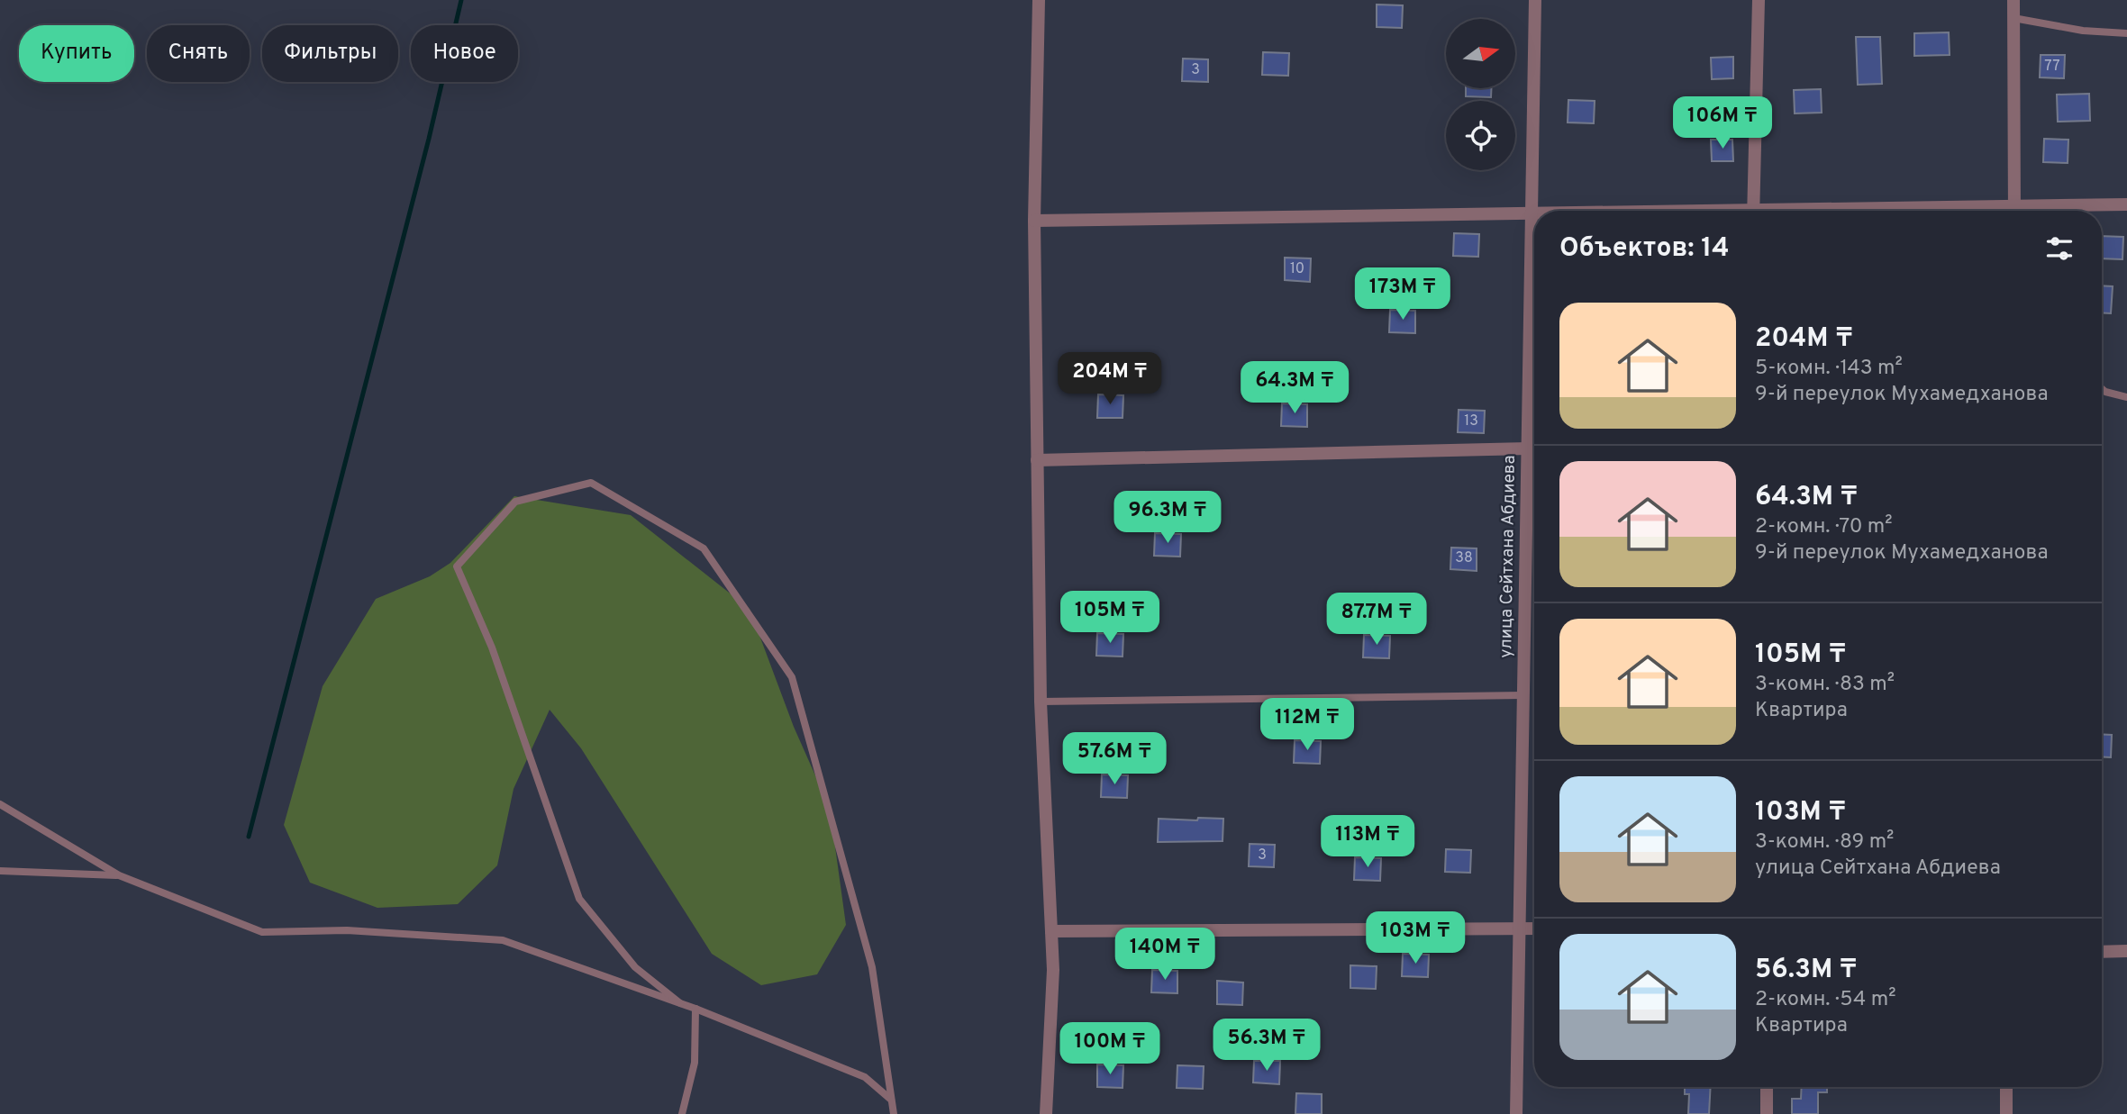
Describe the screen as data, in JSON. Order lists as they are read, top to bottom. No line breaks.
{"streets":{"street":["улица Сейтхана Абдиева"]},"house_numbers":["77","3","10","13","38","3"],"north":"right","page":{"chip":["Купить","Снять","Фильтры","Новое"],"price":["106M ₸","173M ₸","204M ₸","64.3M ₸","96.3M ₸","105M ₸","87.7M ₸","112M ₸","57.6M ₸","113M ₸","103M ₸","140M ₸","56.3M ₸","100M ₸"],"heading":"Объектов: 14","list":[{"name":"204M ₸","note":"5-комн. · 143 m² · 9-й переулок Мухамедханова"},{"name":"64.3M ₸","note":"2-комн. · 70 m² · 9-й переулок Мухамедханова"},{"name":"105M ₸","note":"3-комн. · 83 m² · Квартира"},{"name":"103M ₸","note":"3-комн. · 89 m² · улица Сейтхана Абдиева"},{"name":"56.3M ₸","note":"2-комн. · 54 m² · Квартира"}]}}
